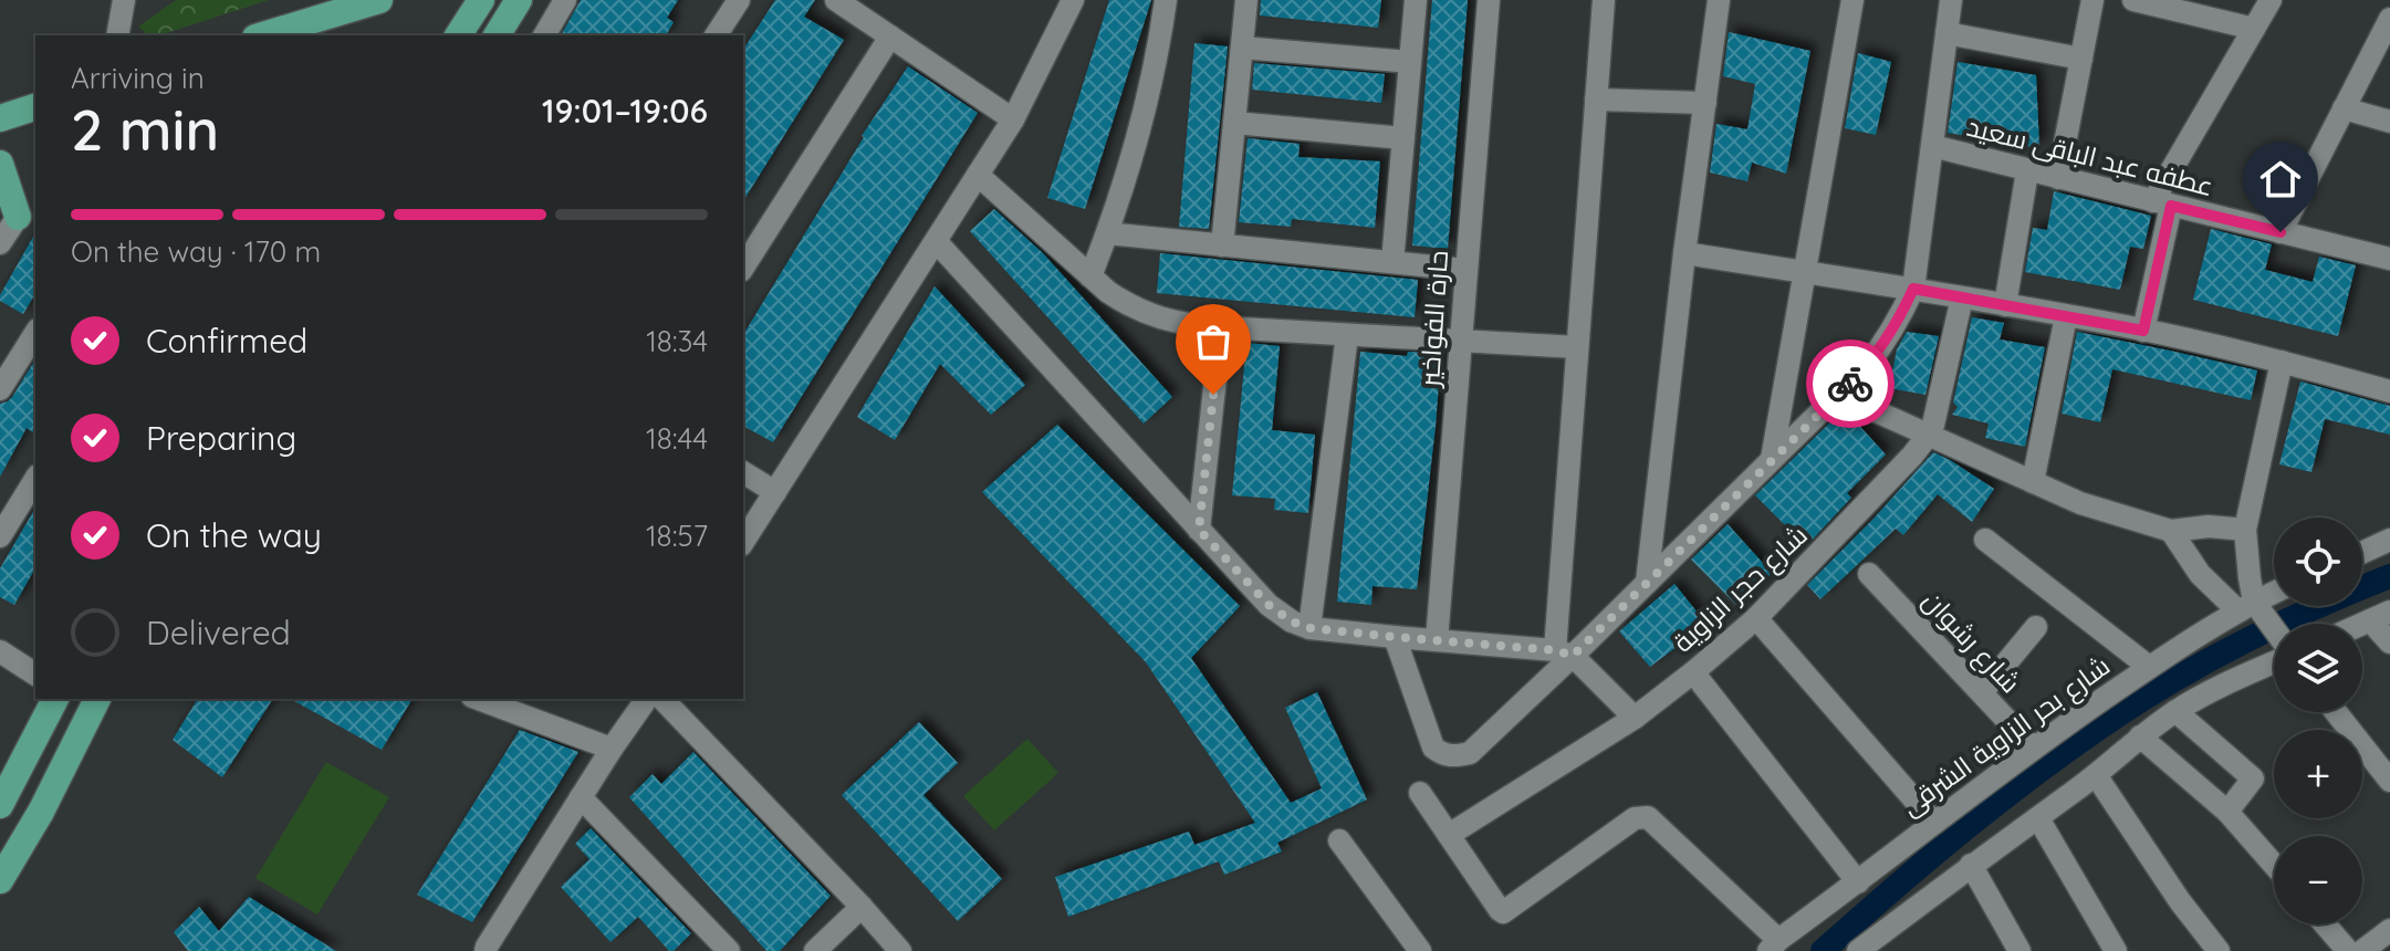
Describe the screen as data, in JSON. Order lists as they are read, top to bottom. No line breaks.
{"streets":{"street":["عطفه عبد الباقى سعيد","حارة الفواخير","شارع حجر الزاوية","شارع رشوان","شارع بحر الزاوية الشرقى"]},"crossings":[["شارع رشوان","شارع بحر الزاوية الشرقى"]],"page":{"heading":["2 min","Arriving in","19:01–19:06"],"bar":"On the way · 170 m","list":[["Confirmed","18:34"],["Preparing","18:44"],["On the way","18:57"],"Delivered"],"map_buttons":["+","−"]}}
